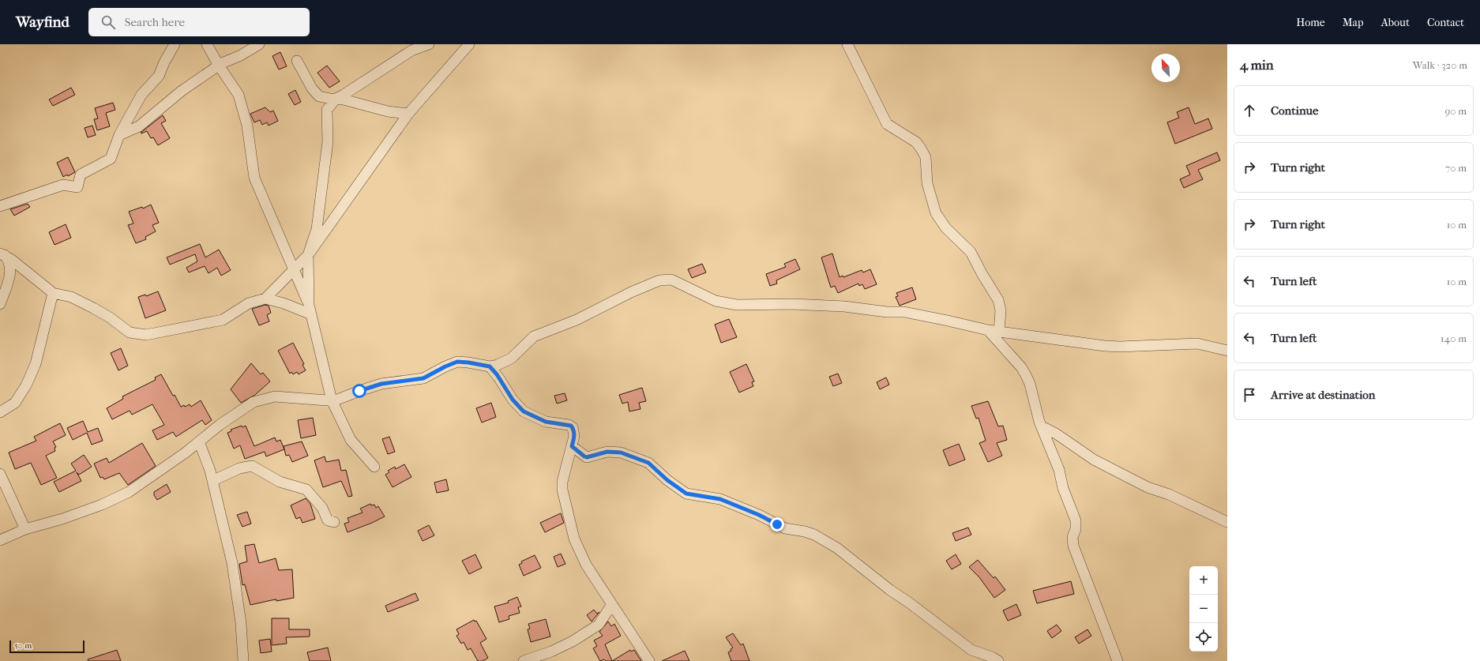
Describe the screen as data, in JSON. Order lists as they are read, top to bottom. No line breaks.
{"scale_bar":"50 m","north":"top left","page":{"header":"Wayfind","search":"Search here","nav":["Home","Map","About","Contact"],"heading":["4 min","Walk · 320 m"],"list":[["Continue","90 m"],["Turn right","70 m"],["Turn right","10 m"],["Turn left","10 m"],["Turn left","140 m"],"Arrive at destination"],"map_buttons":["+","−"],"scale":"50 m"}}
